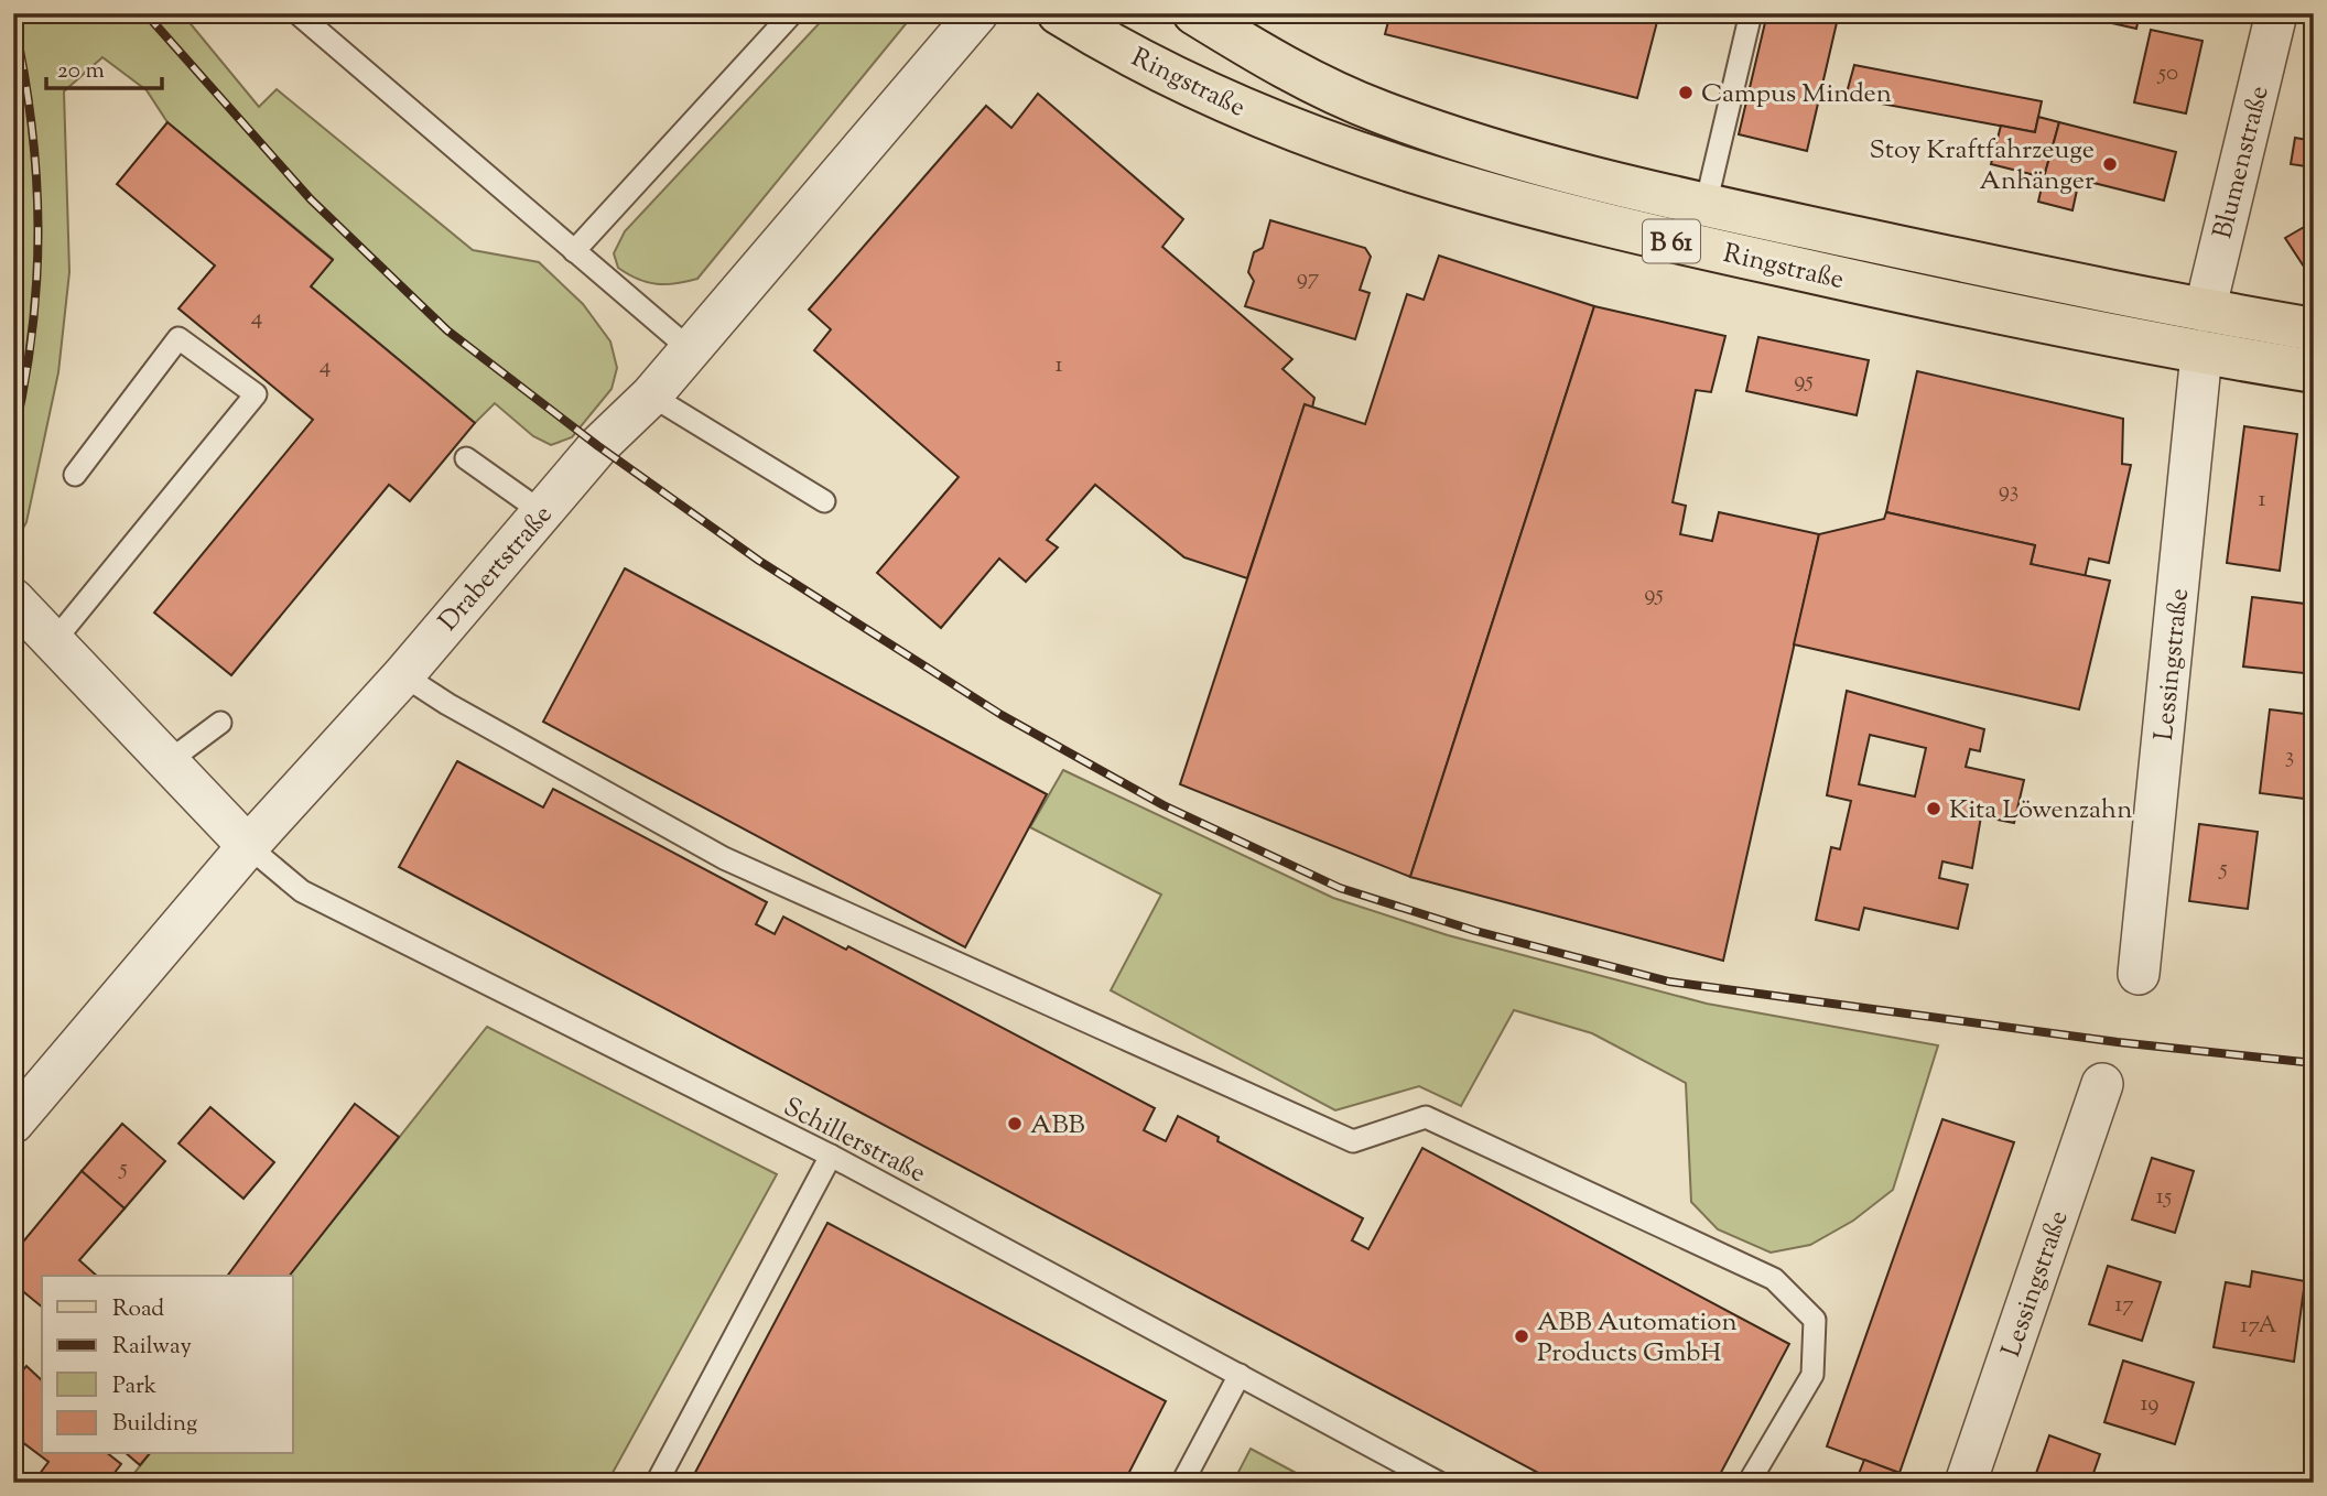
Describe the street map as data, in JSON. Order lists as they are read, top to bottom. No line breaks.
{"streets":{"main road":["Ringstraße","B 61"],"street":["Blumenstraße","Drabertstraße","Lessingstraße"],"lane":["Schillerstraße"]},"crossings":[["Ringstraße","Blumenstraße"],["Ringstraße","Lessingstraße"],["Drabertstraße","Schillerstraße"]],"places":["Campus Minden","Stoy Kraftfahrzeuge Anhänger","Kita Löwenzahn","ABB","ABB Automation Products GmbH"],"house_numbers":["50","97","4","1","4","95","93","1","95","3","5","5","15","17","17A","19"],"legend":["Road","Railway","Park","Building"],"scale_bar":"20 m"}
